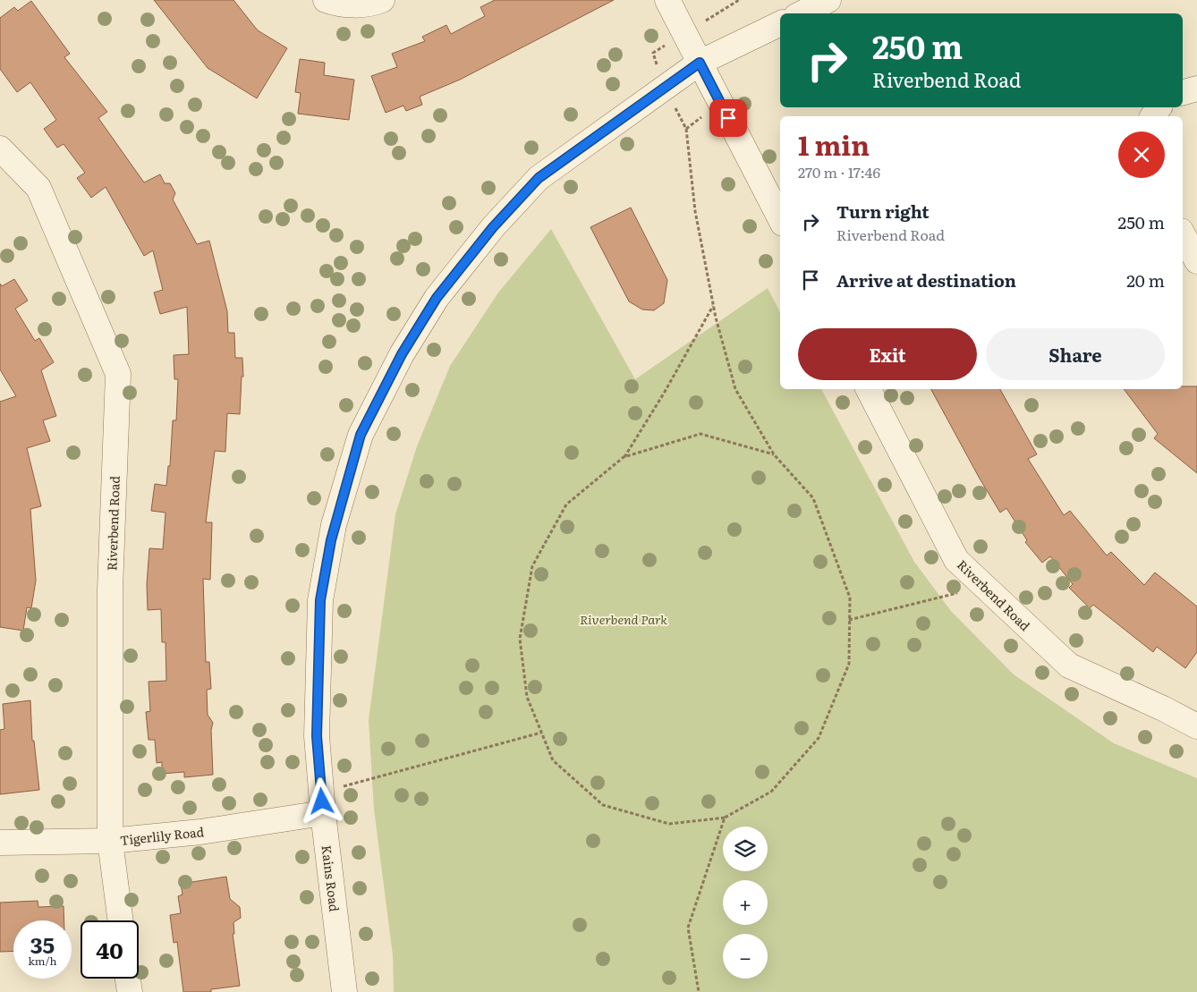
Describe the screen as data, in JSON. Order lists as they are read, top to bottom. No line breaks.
{"streets":{"street":["Riverbend Road","Tigerlily Road","Kains Road"]},"crossings":[["Riverbend Road","Tigerlily Road"],["Tigerlily Road","Kains Road"]],"parks":["Riverbend Park"],"page":{"turn":["250 m","Riverbend Road"],"heading":["1 min","270 m · 17:46"],"list":[{"name":"Turn right","note":"Riverbend Road","value":"250 m"},{"name":"Arrive at destination","value":"20 m"}],"buttons":["Exit","Share"],"map_buttons":["+","−"],"speed":"35 km/h","limit":"40"}}
